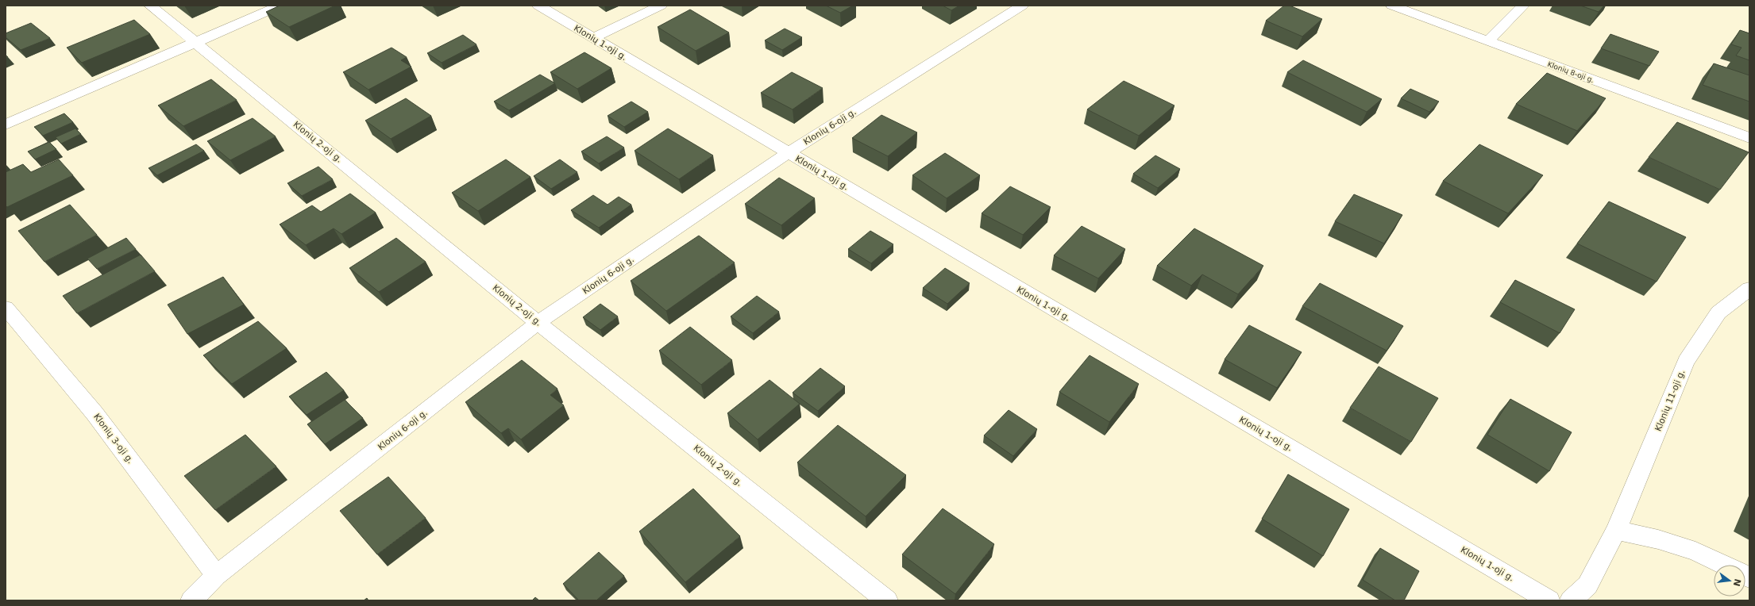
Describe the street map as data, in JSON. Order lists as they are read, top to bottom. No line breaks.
{"streets":{"street":["Klonių 1-oji g.","Klonių 8-oji g.","Klonių 6-oji g.","Klonių 2-oji g.","Klonių 11-oji g.","Klonių 3-oji g."]},"crossings":[["Klonių 1-oji g.","Klonių 6-oji g."],["Klonių 6-oji g.","Klonių 2-oji g."],["Klonių 6-oji g.","Klonių 3-oji g."]],"north":"right"}
